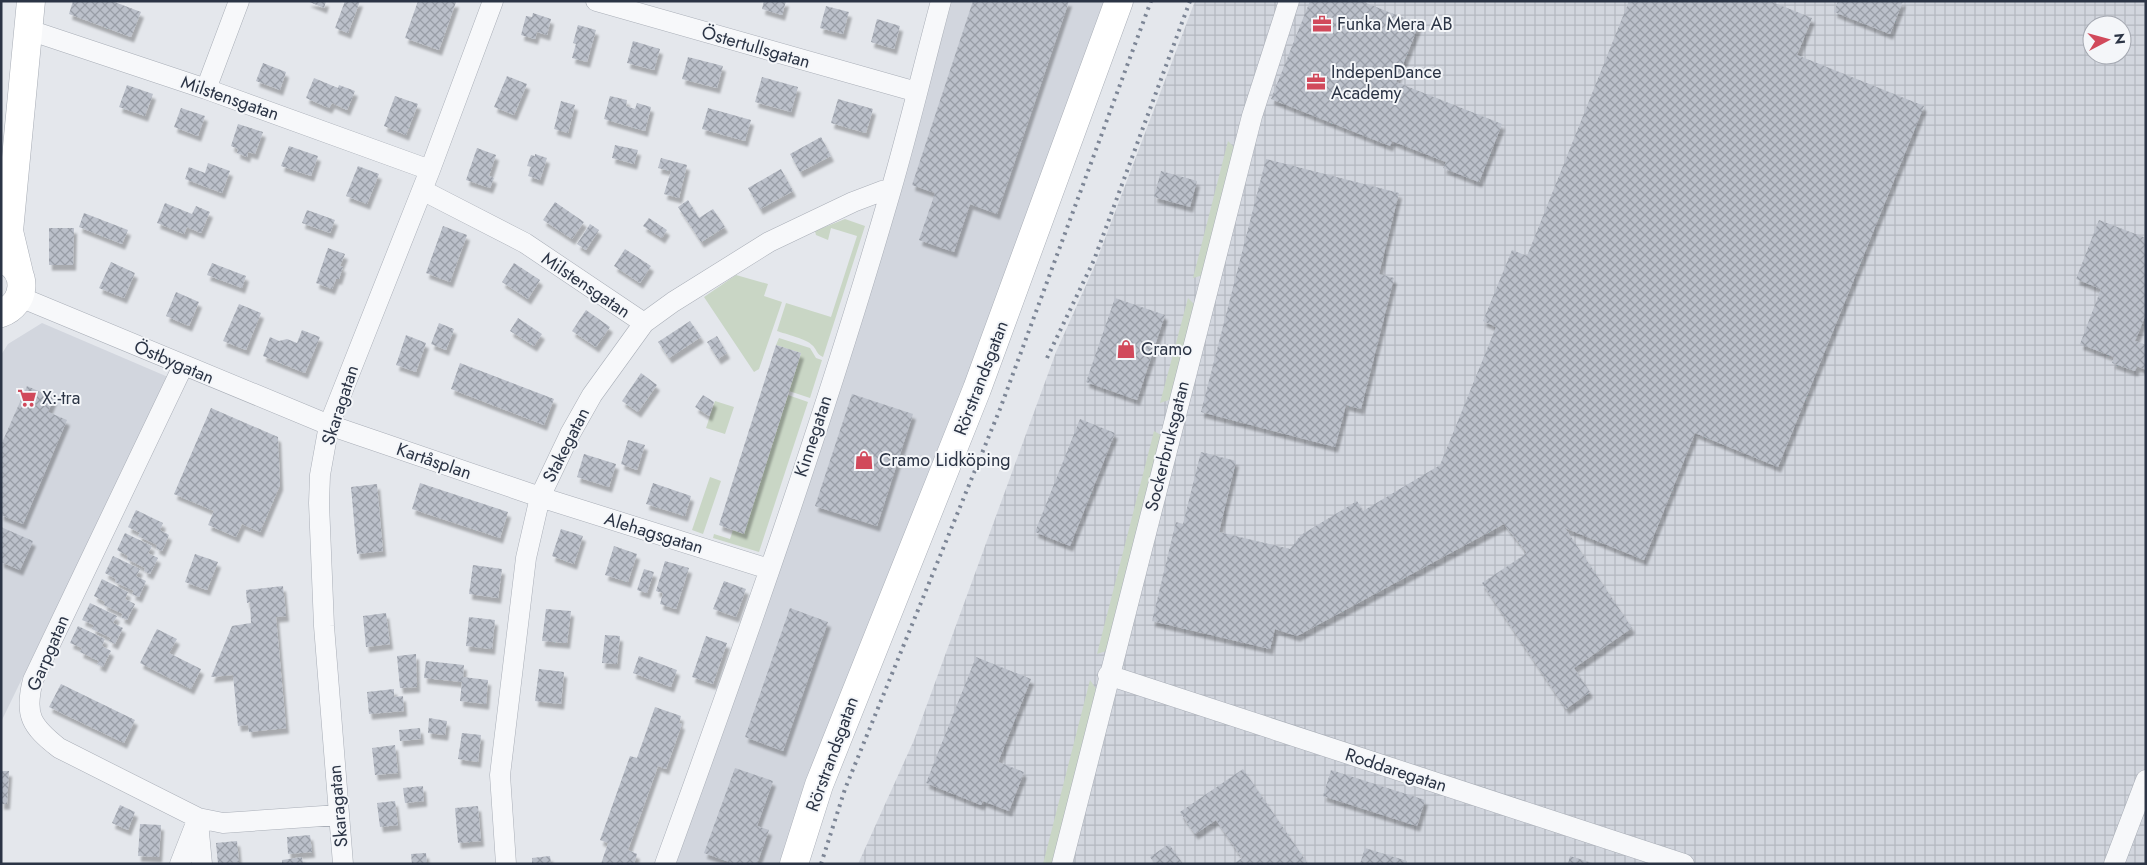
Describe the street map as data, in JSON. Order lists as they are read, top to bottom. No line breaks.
{"streets":{"main road":["Rörstrandsgatan"],"street":["Östertullsgatan","Milstensgatan","Östbygatan","Skaragatan","Kinnegatan","Stakegatan","Sockerbruksgatan","Kartåsplan","Alehagsgatan","Garpgatan","Roddaregatan"]},"crossings":[["Östertullsgatan","Kinnegatan"],["Milstensgatan","Skaragatan"],["Milstensgatan","Stakegatan"],["Östbygatan","Skaragatan"],["Östbygatan","Kartåsplan"],["Östbygatan","Garpgatan"],["Skaragatan","Kartåsplan"],["Skaragatan","Garpgatan"],["Kinnegatan","Stakegatan"],["Kinnegatan","Alehagsgatan"],["Stakegatan","Kartåsplan"],["Stakegatan","Alehagsgatan"],["Sockerbruksgatan","Roddaregatan"],["Kartåsplan","Alehagsgatan"]],"places":{"office":["Funka Mera AB","IndepenDance Academy"],"shop":["Cramo","Cramo Lidköping"],"supermarket":["X:-tra"]},"north":"right"}
